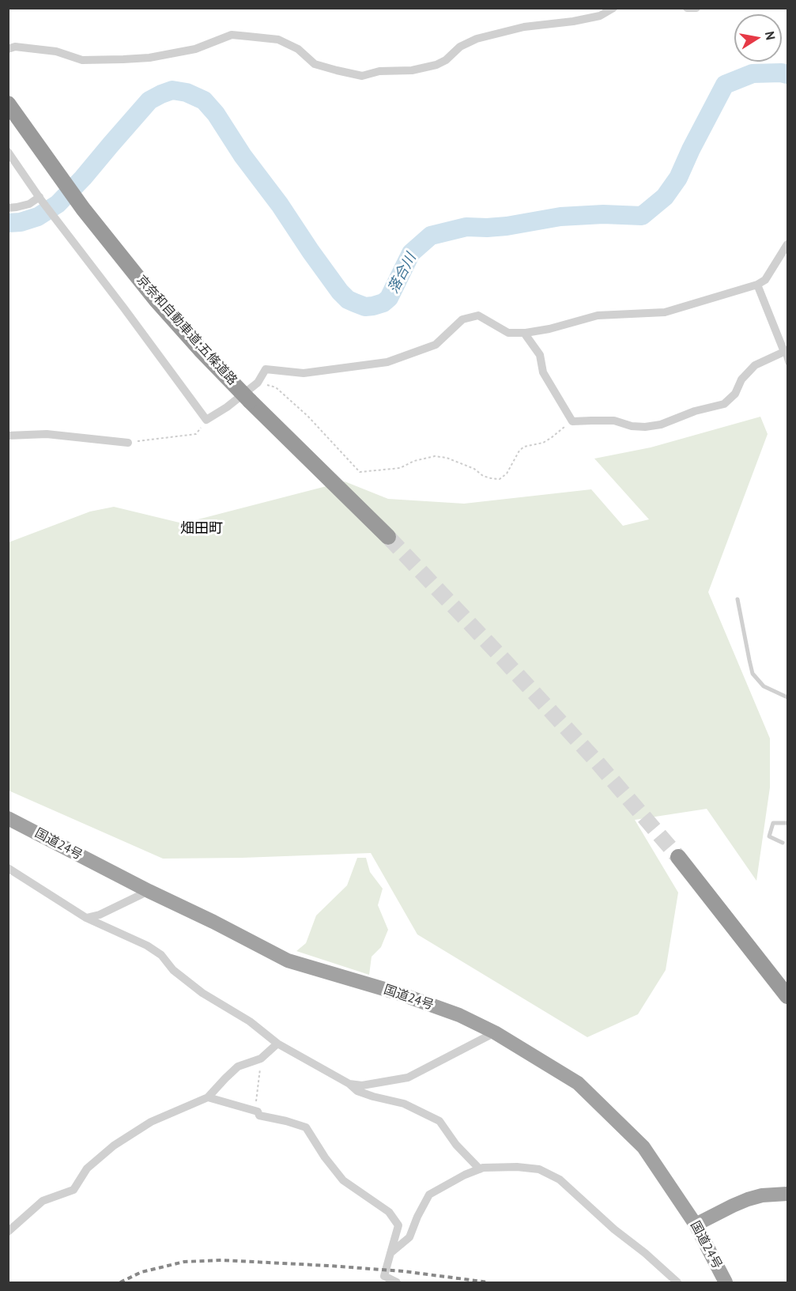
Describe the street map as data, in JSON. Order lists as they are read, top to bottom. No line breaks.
{"streets":{"highway":["京奈和自動車道;五條道路","国道24号"]},"districts":["畑田町"],"water":["落合川"],"north":"right"}
